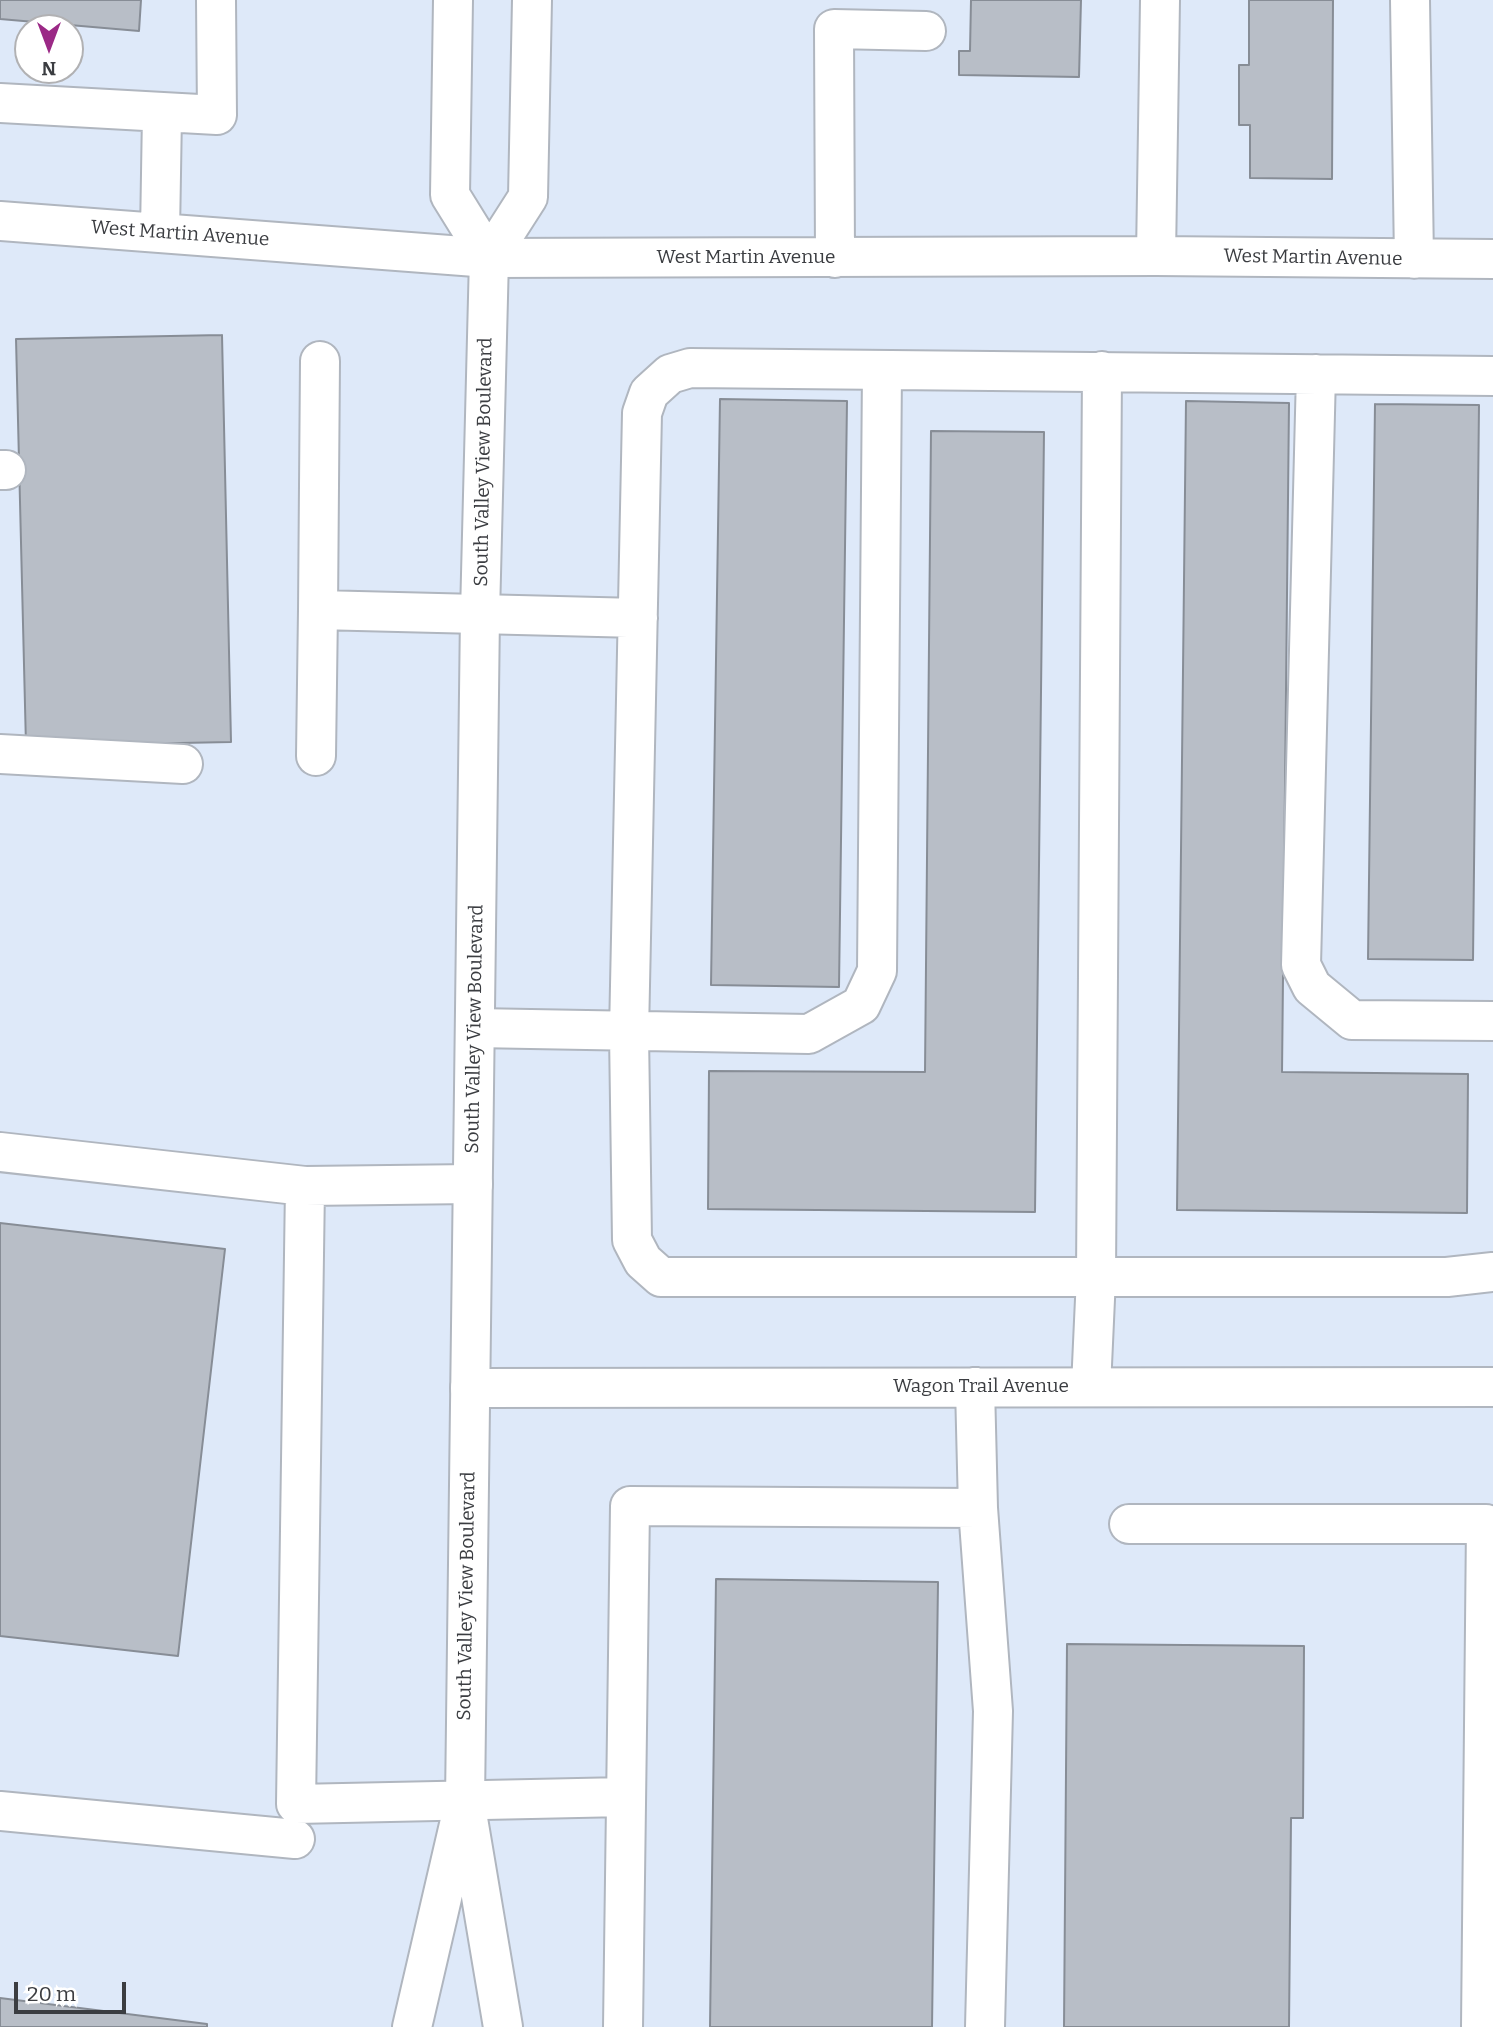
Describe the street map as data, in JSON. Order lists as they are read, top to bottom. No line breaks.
{"streets":{"main road":["West Martin Avenue","South Valley View Boulevard","Wagon Trail Avenue"]},"crossings":[["West Martin Avenue","South Valley View Boulevard"],["South Valley View Boulevard","Wagon Trail Avenue"]],"scale_bar":"20 m","north":"bottom"}
